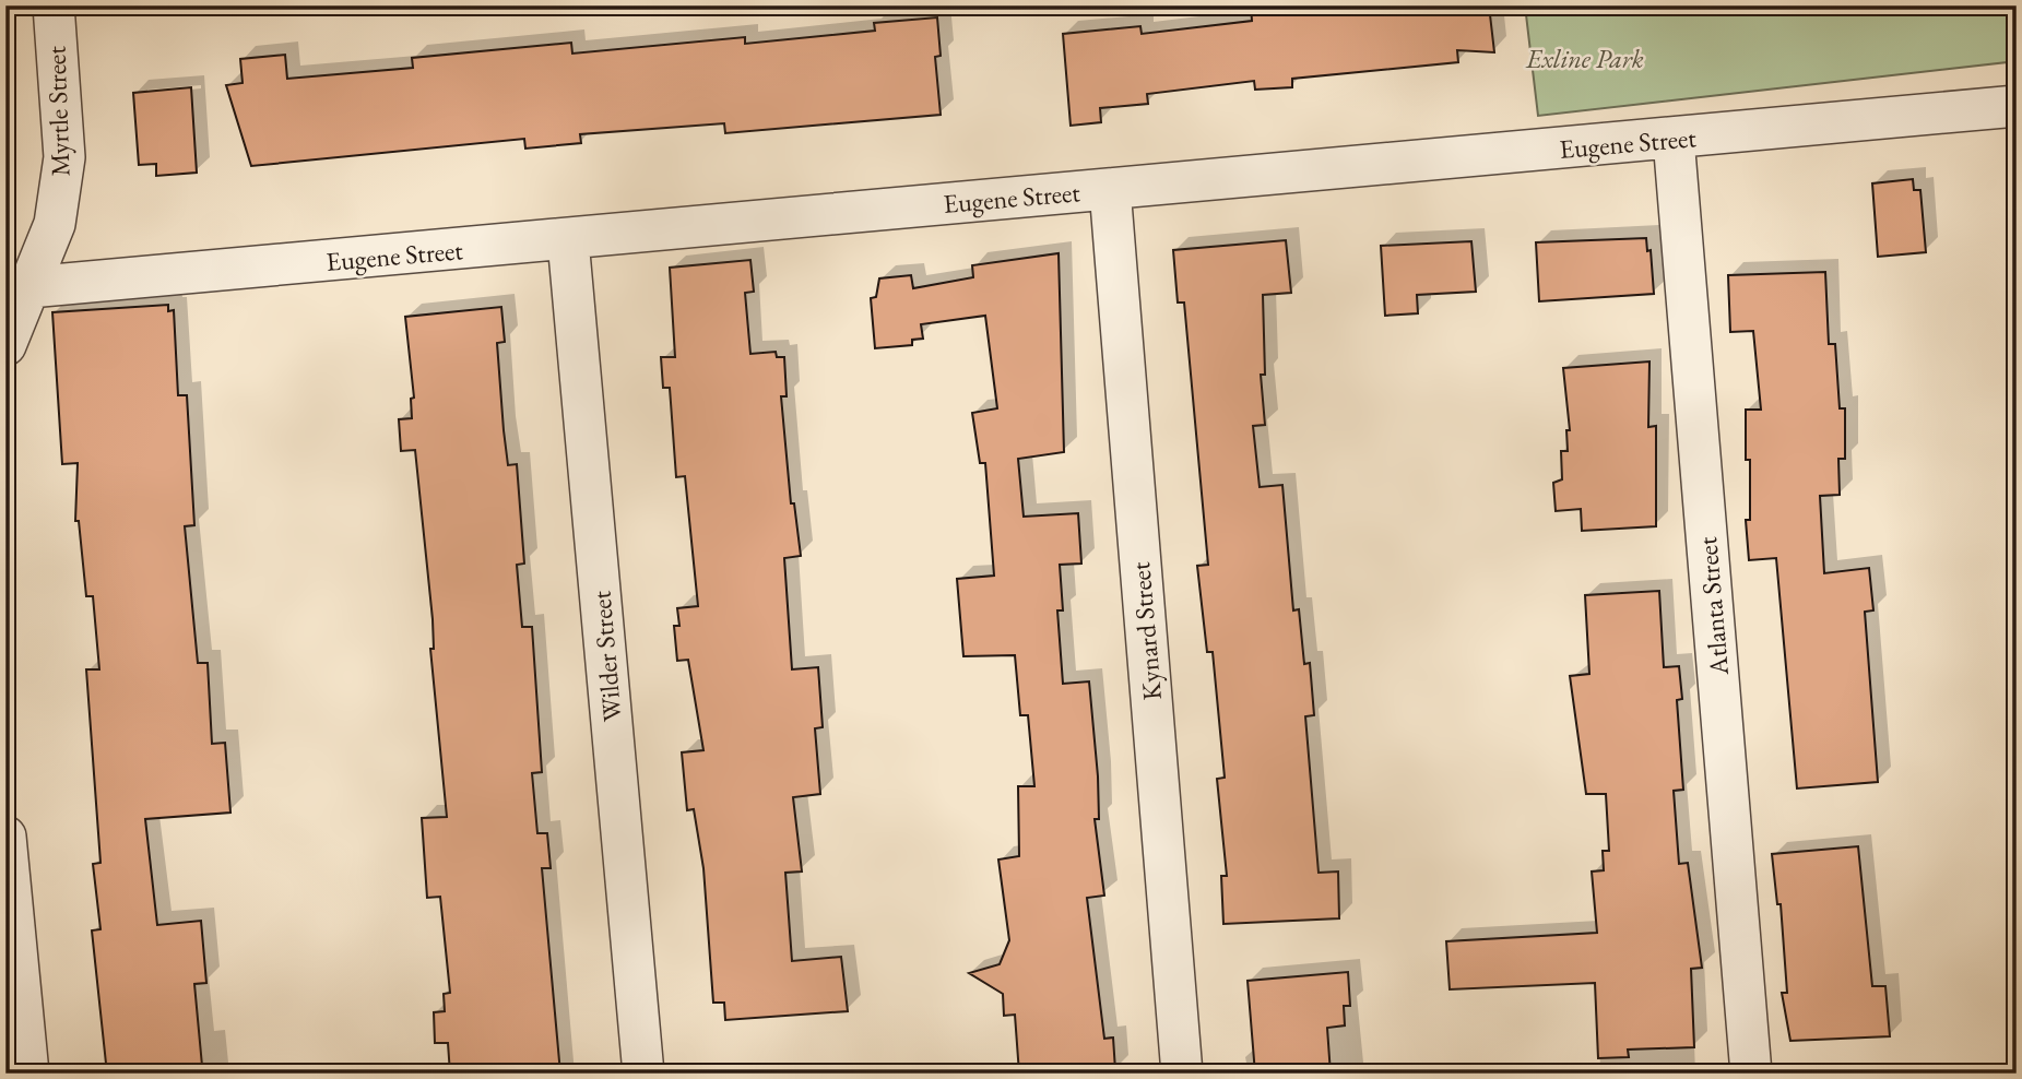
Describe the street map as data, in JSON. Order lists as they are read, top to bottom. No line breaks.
{"streets":{"street":["Myrtle Street","Eugene Street","Atlanta Street","Kynard Street","Wilder Street"]},"crossings":[["Myrtle Street","Eugene Street"],["Eugene Street","Atlanta Street"],["Eugene Street","Kynard Street"],["Eugene Street","Wilder Street"]],"parks":["Exline Park"]}
